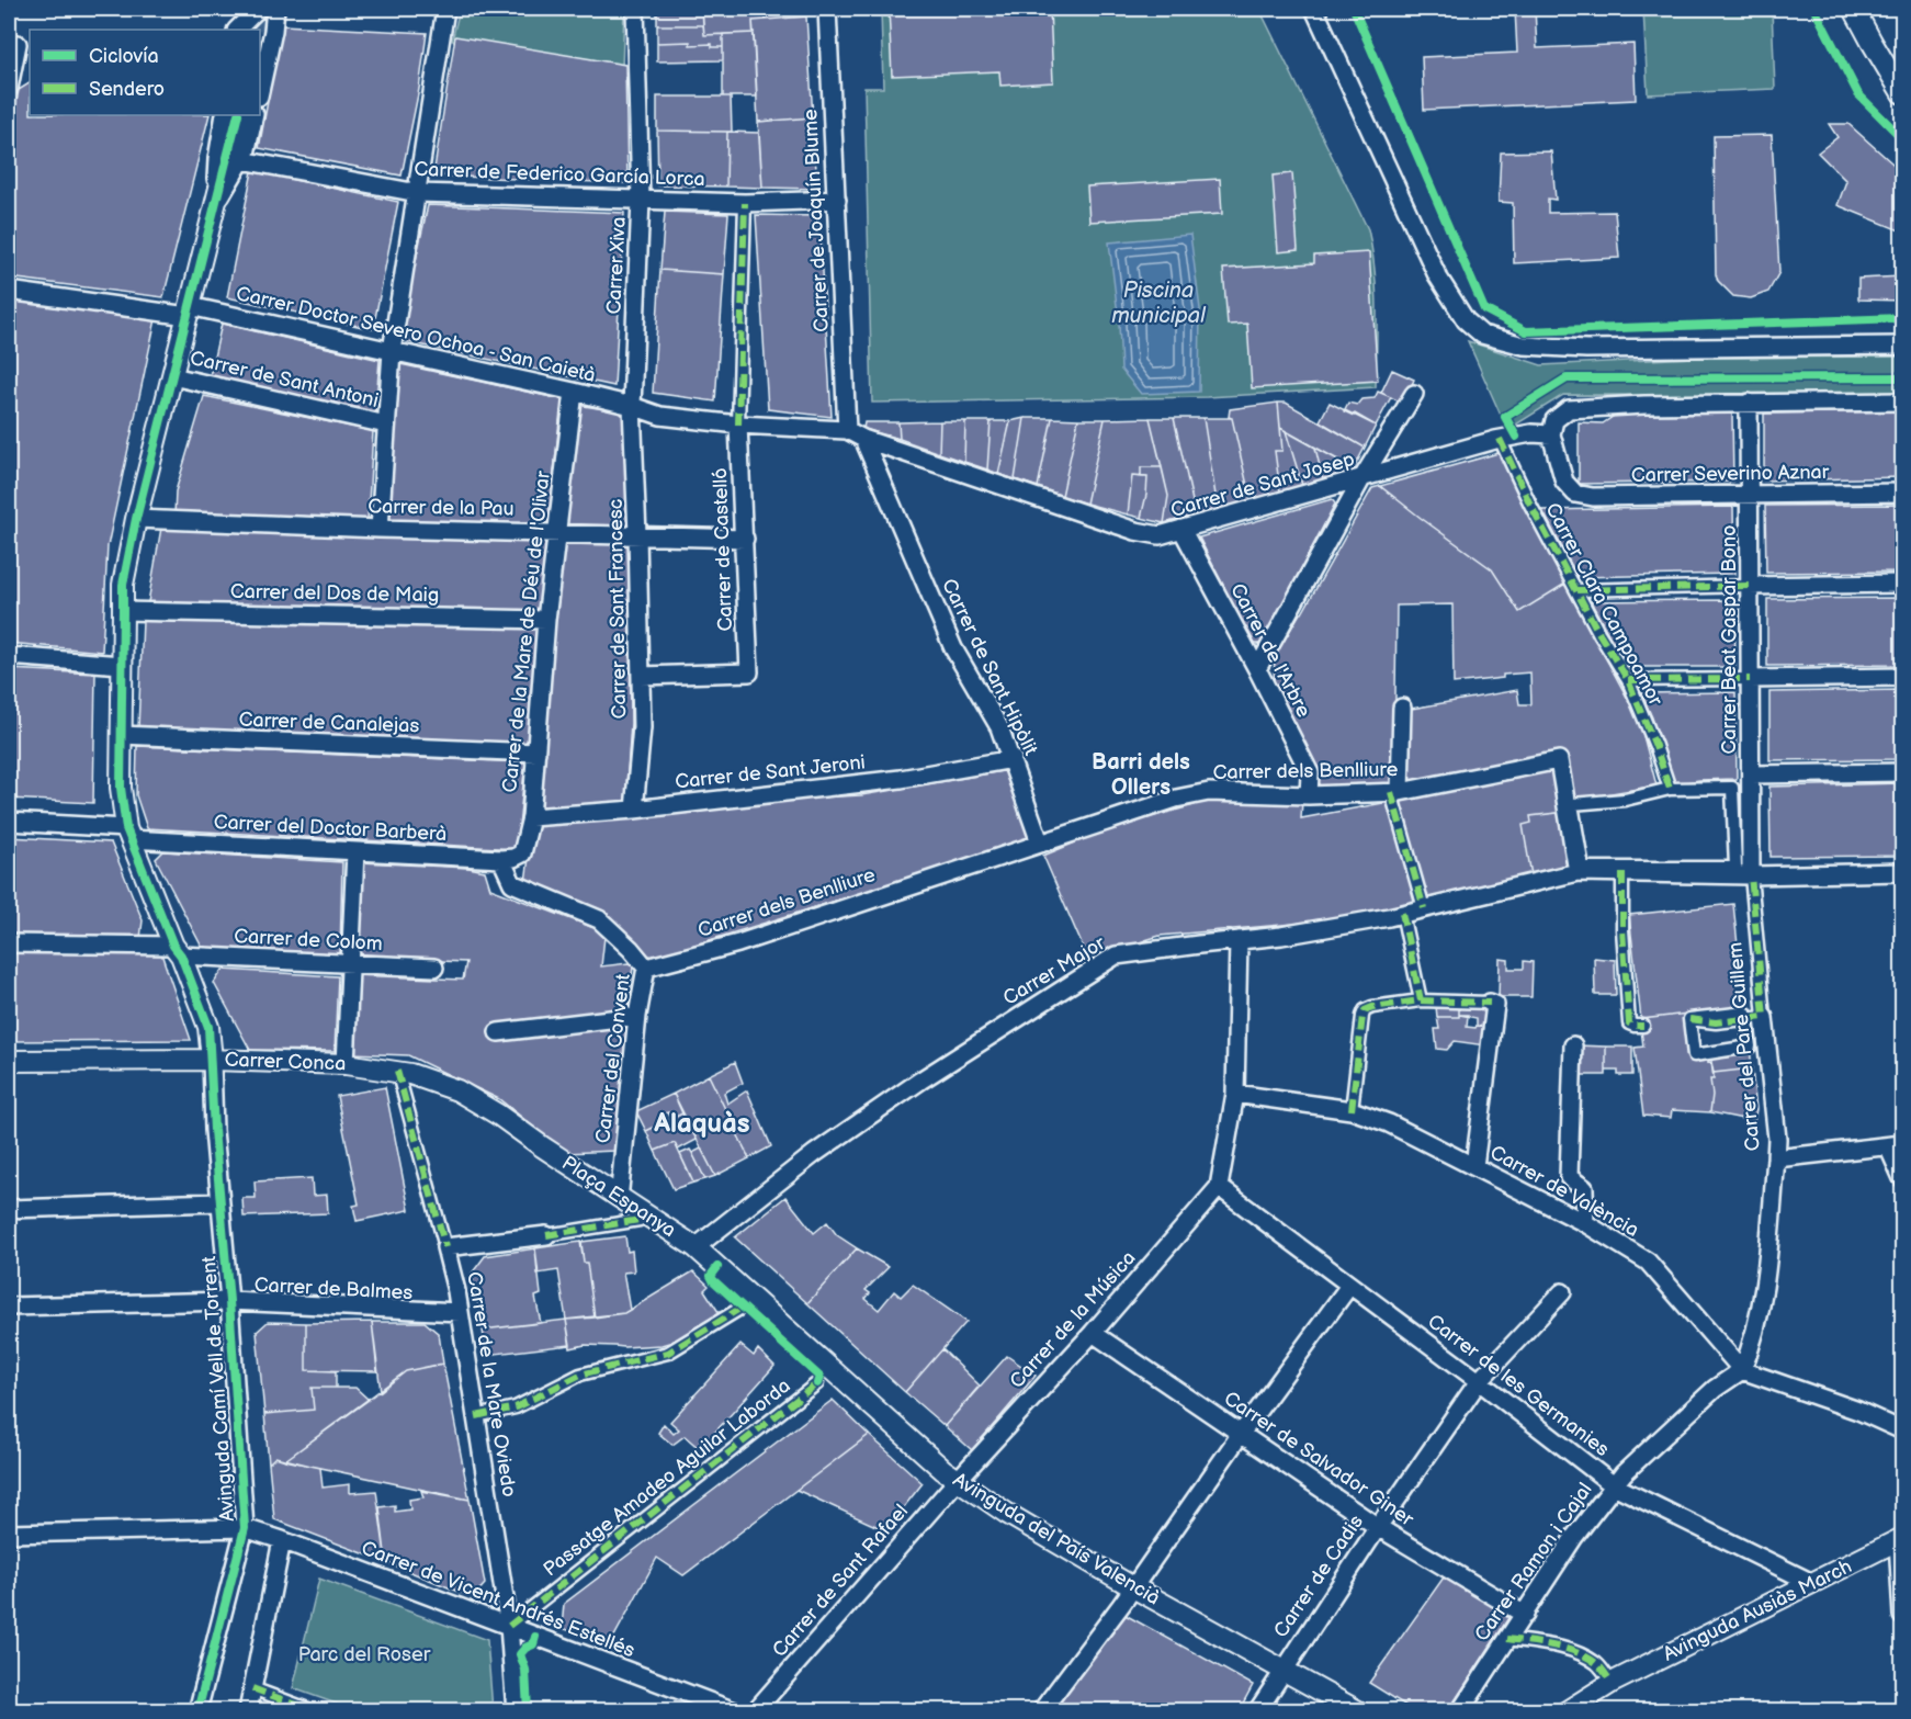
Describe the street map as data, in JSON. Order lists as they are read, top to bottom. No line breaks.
{"streets":{"street":["Carrer de Federico García Lorca","Carrer de Joaquín Blume","Carrer Xiva","Carrer Doctor Severo Ochoa - San Caietà","Carrer de Sant Antoni","Carrer Severino Aznar","Carrer de Sant Josep","Carrer de la Pau","Carrer de Castelló","Carrer del Dos de Maig","Carrer Clara Campoamor","Carrer de Sant Francesc","Carrer de la Mare de Déu de l'Olivar","Carrer Beat Gaspar Bono","Carrer de l'Arbre","Carrer de Sant Hipòlit","Carrer de Canalejas","Carrer dels Benlliure","Carrer de Sant Jeroni","Carrer del Doctor Barberà","Carrer de Colom","Carrer Major","Carrer del Pare Guillem","Carrer del Convent","Carrer Conca","Carrer de València","Plaça Espanya","Carrer de Balmes","Carrer de la Música","Carrer de la Mare Oviedo","Carrer de les Germanies","Avinguda Camí Vell de Torrent","Carrer de Salvador Giner","Passatge Amadeo Aguilar Laborda","Avinguda del País Valencià","Carrer Ramon i Cajal","Carrer de Cadis","Carrer de Sant Rafael","Carrer de Vicent Andrés Estellés","Avinguda Ausiàs March"]},"crossings":[["Carrer de Federico García Lorca","Carrer de Joaquín Blume"],["Carrer de Federico García Lorca","Carrer Xiva"],["Carrer de Joaquín Blume","Carrer Doctor Severo Ochoa - San Caietà"],["Carrer de Joaquín Blume","Carrer de Sant Josep"],["Carrer Xiva","Carrer Doctor Severo Ochoa - San Caietà"],["Carrer Xiva","Carrer de Sant Francesc"],["Carrer Doctor Severo Ochoa - San Caietà","Carrer de Sant Josep"],["Carrer Doctor Severo Ochoa - San Caietà","Carrer de Castelló"],["Carrer Doctor Severo Ochoa - San Caietà","Carrer de Sant Francesc"],["Carrer Doctor Severo Ochoa - San Caietà","Carrer de la Mare de Déu de l'Olivar"],["Carrer Severino Aznar","Carrer de Sant Josep"],["Carrer Severino Aznar","Carrer Beat Gaspar Bono"],["Carrer de Sant Josep","Carrer Clara Campoamor"],["Carrer de Sant Josep","Carrer de l'Arbre"],["Carrer de Sant Josep","Carrer de Sant Hipòlit"],["Carrer de la Pau","Carrer de Castelló"],["Carrer de la Pau","Carrer de Sant Francesc"],["Carrer de la Pau","Carrer de la Mare de Déu de l'Olivar"],["Carrer de Castelló","Carrer de Sant Francesc"],["Carrer del Dos de Maig","Carrer de la Mare de Déu de l'Olivar"],["Carrer de Sant Francesc","Carrer de Sant Jeroni"],["Carrer de la Mare de Déu de l'Olivar","Carrer de Canalejas"],["Carrer de la Mare de Déu de l'Olivar","Carrer de Sant Jeroni"],["Carrer de la Mare de Déu de l'Olivar","Carrer del Doctor Barberà"],["Carrer de la Mare de Déu de l'Olivar","Carrer del Convent"],["Carrer Beat Gaspar Bono","Carrer Major"],["Carrer Beat Gaspar Bono","Carrer del Pare Guillem"],["Carrer de l'Arbre","Carrer dels Benlliure"],["Carrer de Sant Hipòlit","Carrer dels Benlliure"],["Carrer de Sant Hipòlit","Carrer de Sant Jeroni"],["Carrer dels Benlliure","Carrer Major"],["Carrer dels Benlliure","Carrer del Convent"],["Carrer del Doctor Barberà","Carrer del Convent"],["Carrer Major","Carrer del Pare Guillem"],["Carrer Major","Plaça Espanya"],["Carrer Major","Avinguda del País Valencià"],["Carrer del Pare Guillem","Carrer de València"],["Carrer del Pare Guillem","Carrer Ramon i Cajal"],["Carrer del Convent","Plaça Espanya"],["Carrer Conca","Plaça Espanya"],["Carrer Conca","Carrer de la Mare Oviedo"],["Carrer Conca","Avinguda Camí Vell de Torrent"],["Carrer de València","Carrer Ramon i Cajal"],["Plaça Espanya","Avinguda del País Valencià"],["Carrer de Balmes","Carrer de la Mare Oviedo"],["Carrer de Balmes","Avinguda Camí Vell de Torrent"],["Carrer de la Música","Carrer de les Germanies"],["Carrer de la Música","Carrer de Salvador Giner"],["Carrer de la Música","Avinguda del País Valencià"],["Carrer de la Música","Carrer de Sant Rafael"],["Carrer de la Mare Oviedo","Passatge Amadeo Aguilar Laborda"],["Carrer de la Mare Oviedo","Carrer de Vicent Andrés Estellés"],["Carrer de les Germanies","Carrer Ramon i Cajal"],["Carrer de les Germanies","Carrer de Cadis"],["Carrer de les Germanies","Avinguda Ausiàs March"],["Avinguda Camí Vell de Torrent","Carrer de Vicent Andrés Estellés"],["Carrer de Salvador Giner","Carrer Ramon i Cajal"],["Carrer de Salvador Giner","Carrer de Cadis"],["Passatge Amadeo Aguilar Laborda","Carrer de Vicent Andrés Estellés"],["Avinguda del País Valencià","Carrer de Cadis"],["Avinguda del País Valencià","Carrer de Sant Rafael"]],"districts":["Barri dels Ollers","Alaquàs"],"water":["Piscina municipal"],"parks":["Parc del Roser"],"legend":["Ciclovía","Sendero"]}
